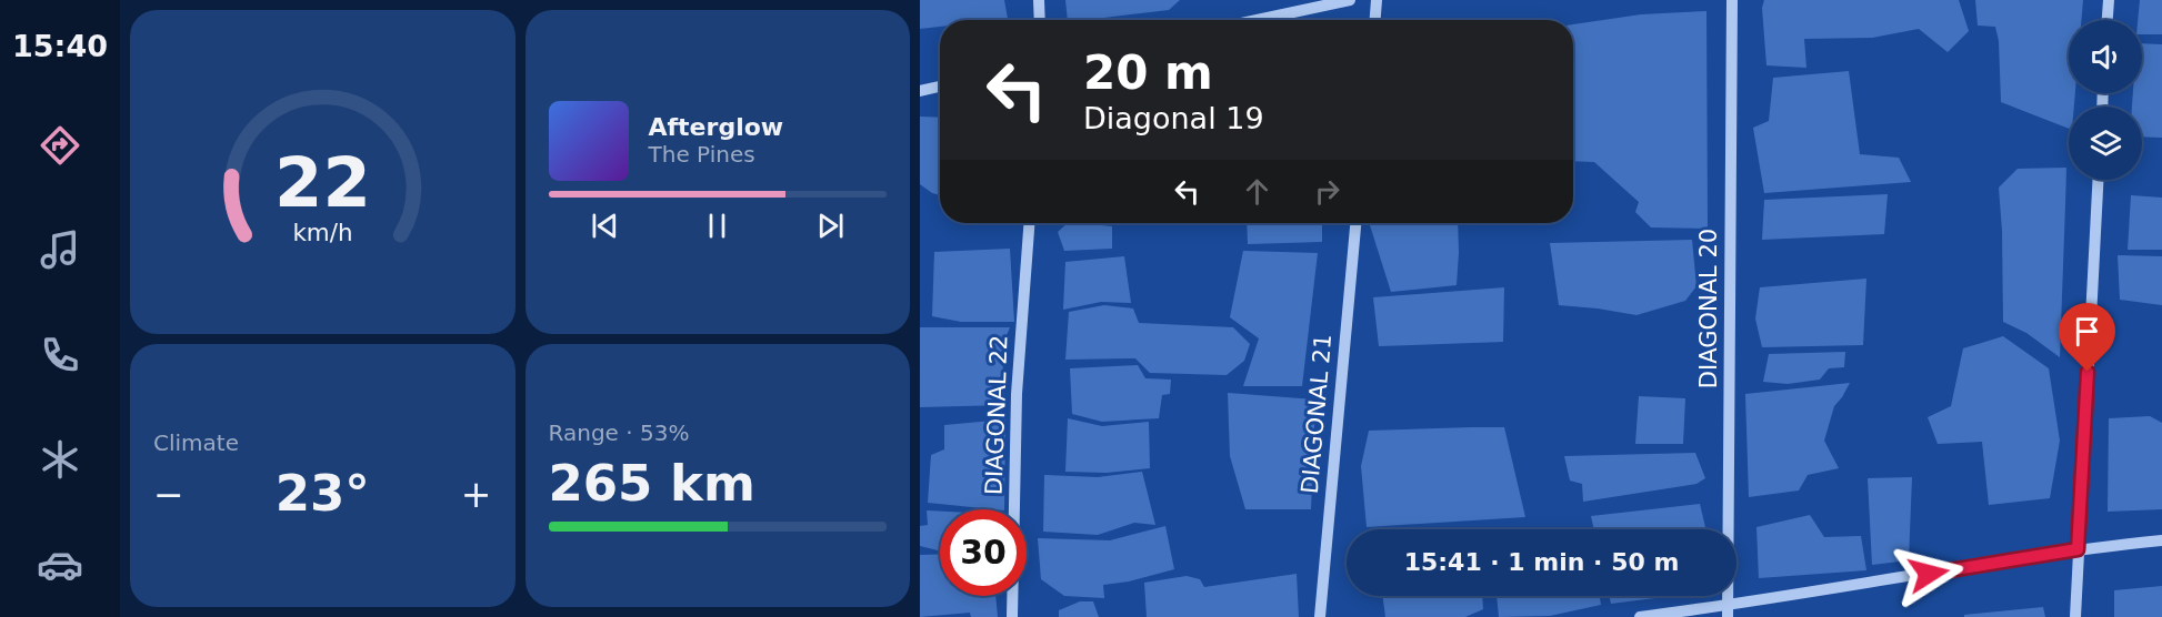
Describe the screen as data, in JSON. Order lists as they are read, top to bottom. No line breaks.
{"streets":{"street":["DIAGONAL 20","DIAGONAL 21","DIAGONAL 22"]},"page":{"tabs":"15:40","turn":["20 m","Diagonal 19"],"song":["Afterglow","The Pines"],"tile":["Climate",["Range · 53%","265 km"]],"heat":["−","23°","+"],"limit":"30","trip":"15:41 · 1 min · 50 m","gauge":["22","km/h"]}}
